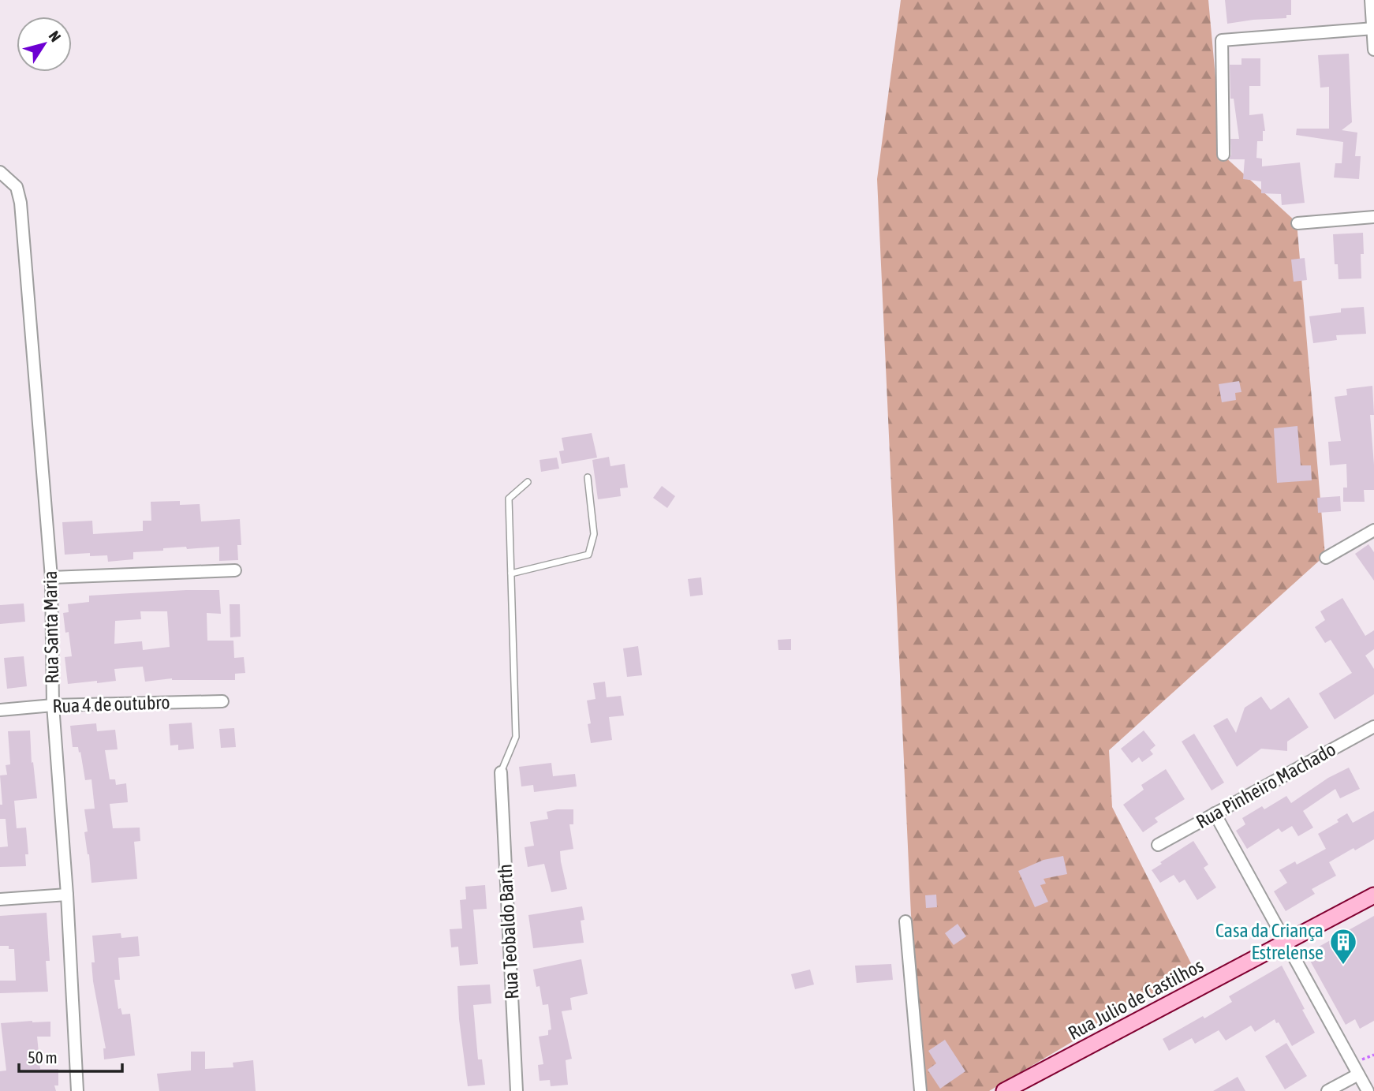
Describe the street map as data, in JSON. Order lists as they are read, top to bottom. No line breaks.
{"streets":{"main road":["Rua Julio de Castilhos"],"street":["Rua Santa Maria","Rua 4 de outubro","Rua Pinheiro Machado","Rua Teobaldo Barth"]},"crossings":[["Rua Santa Maria","Rua 4 de outubro"]],"places":{"building":["Casa da Criança Estrelense"]},"scale_bar":"50 m","north":"top right"}
